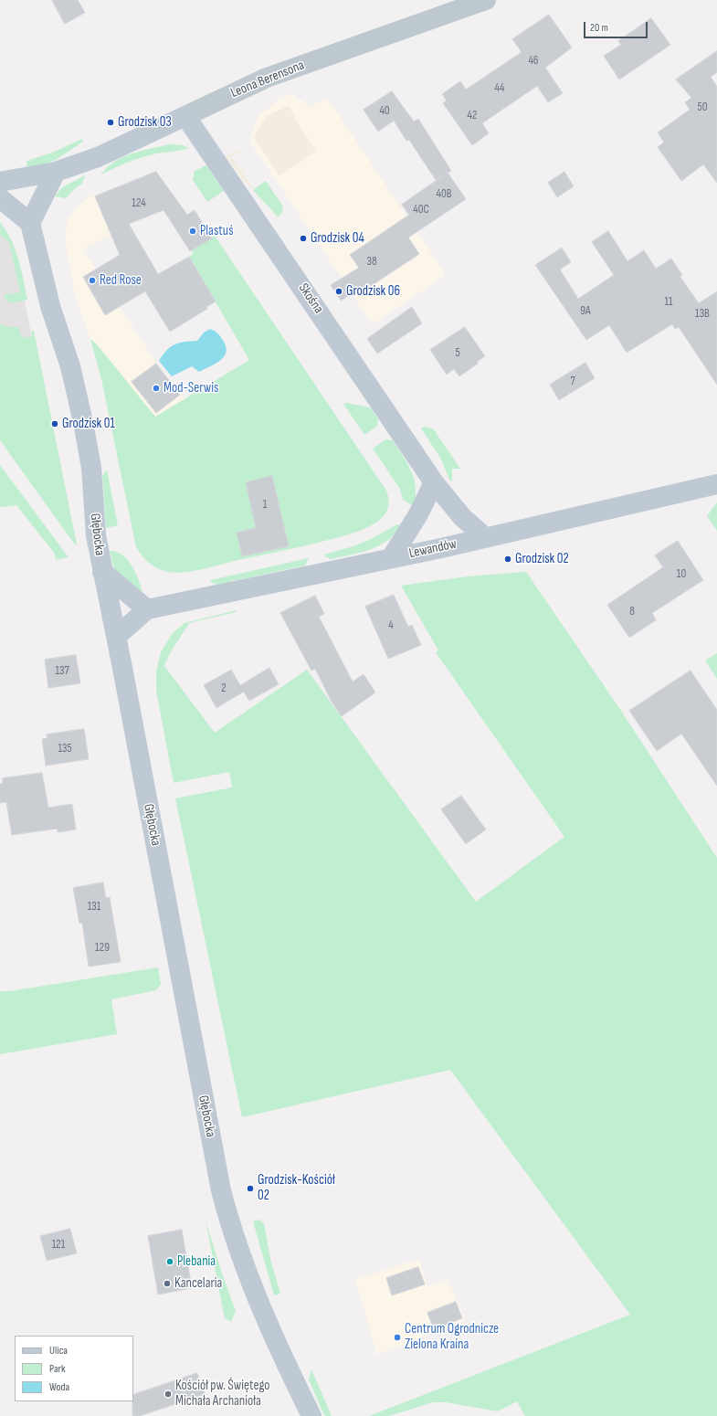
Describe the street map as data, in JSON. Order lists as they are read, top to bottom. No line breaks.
{"streets":{"street":["Leona Berensona","Skośna","Głębocka","Lewandów"]},"crossings":[["Leona Berensona","Skośna"],["Skośna","Lewandów"],["Głębocka","Lewandów"]],"places":["Grodzisk 03","Plastuś","Grodzisk 04","Red Rose","Grodzisk 06","Mod-Serwis","Grodzisk 01","Grodzisk 02","Grodzisk-Kościół 02","Plebania","Kancelaria","Centrum Ogrodnicze Zielona Kraina","Kościół pw. Świętego Michała Archanioła"],"house_numbers":["46","44","50","40","42","40B","124","40C","38","11","9A","13B","5","7","1","10","8","4","137","2","135","131","129","121"],"legend":["Ulica","Park","Woda"],"scale_bar":"20 m"}
